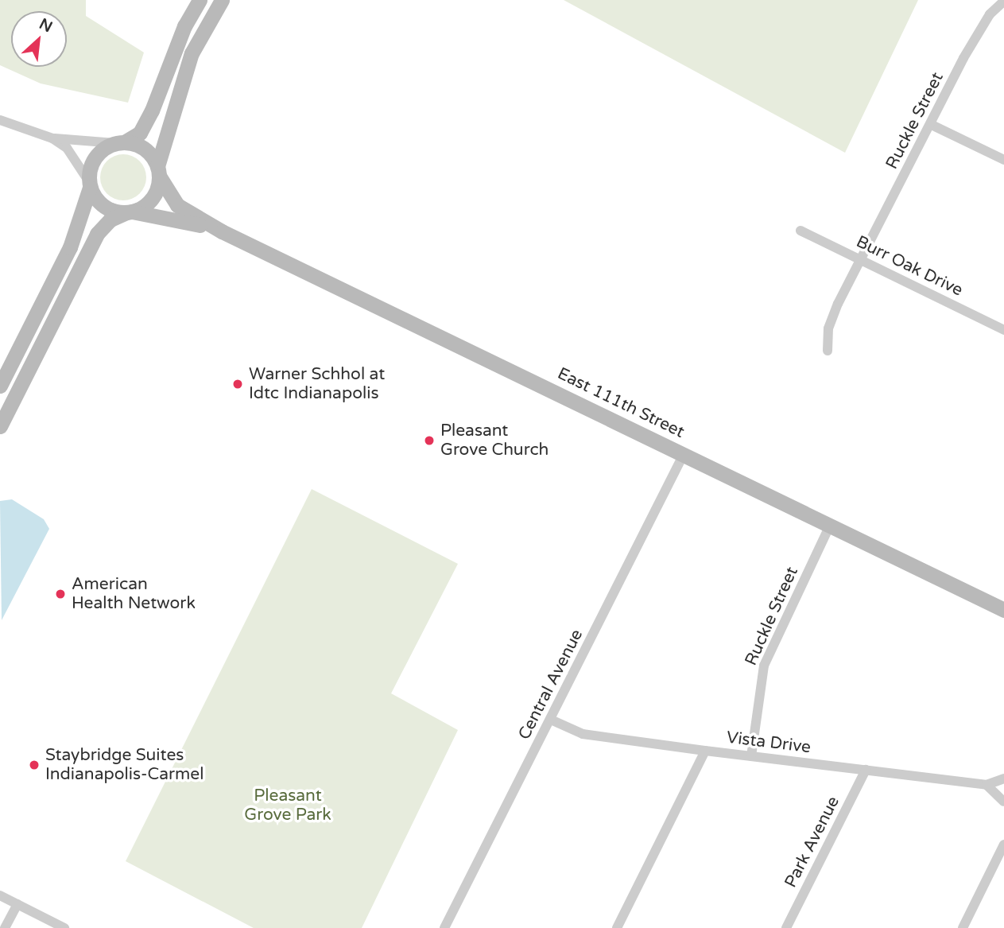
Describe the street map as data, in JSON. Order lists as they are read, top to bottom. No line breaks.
{"streets":{"main road":["East 111th Street"],"street":["Ruckle Street","Burr Oak Drive","Central Avenue","Vista Drive","Park Avenue"]},"crossings":[["Ruckle Street","Burr Oak Drive"],["Ruckle Street","East 111th Street"],["Ruckle Street","Vista Drive"],["East 111th Street","Central Avenue"],["Central Avenue","Vista Drive"],["Vista Drive","Park Avenue"]],"parks":["Pleasant Grove Park"],"places":["Warner Schhol at Idtc Indianapolis","Pleasant Grove Church","American Health Network","Staybridge Suites Indianapolis-Carmel"],"north":"top right"}
